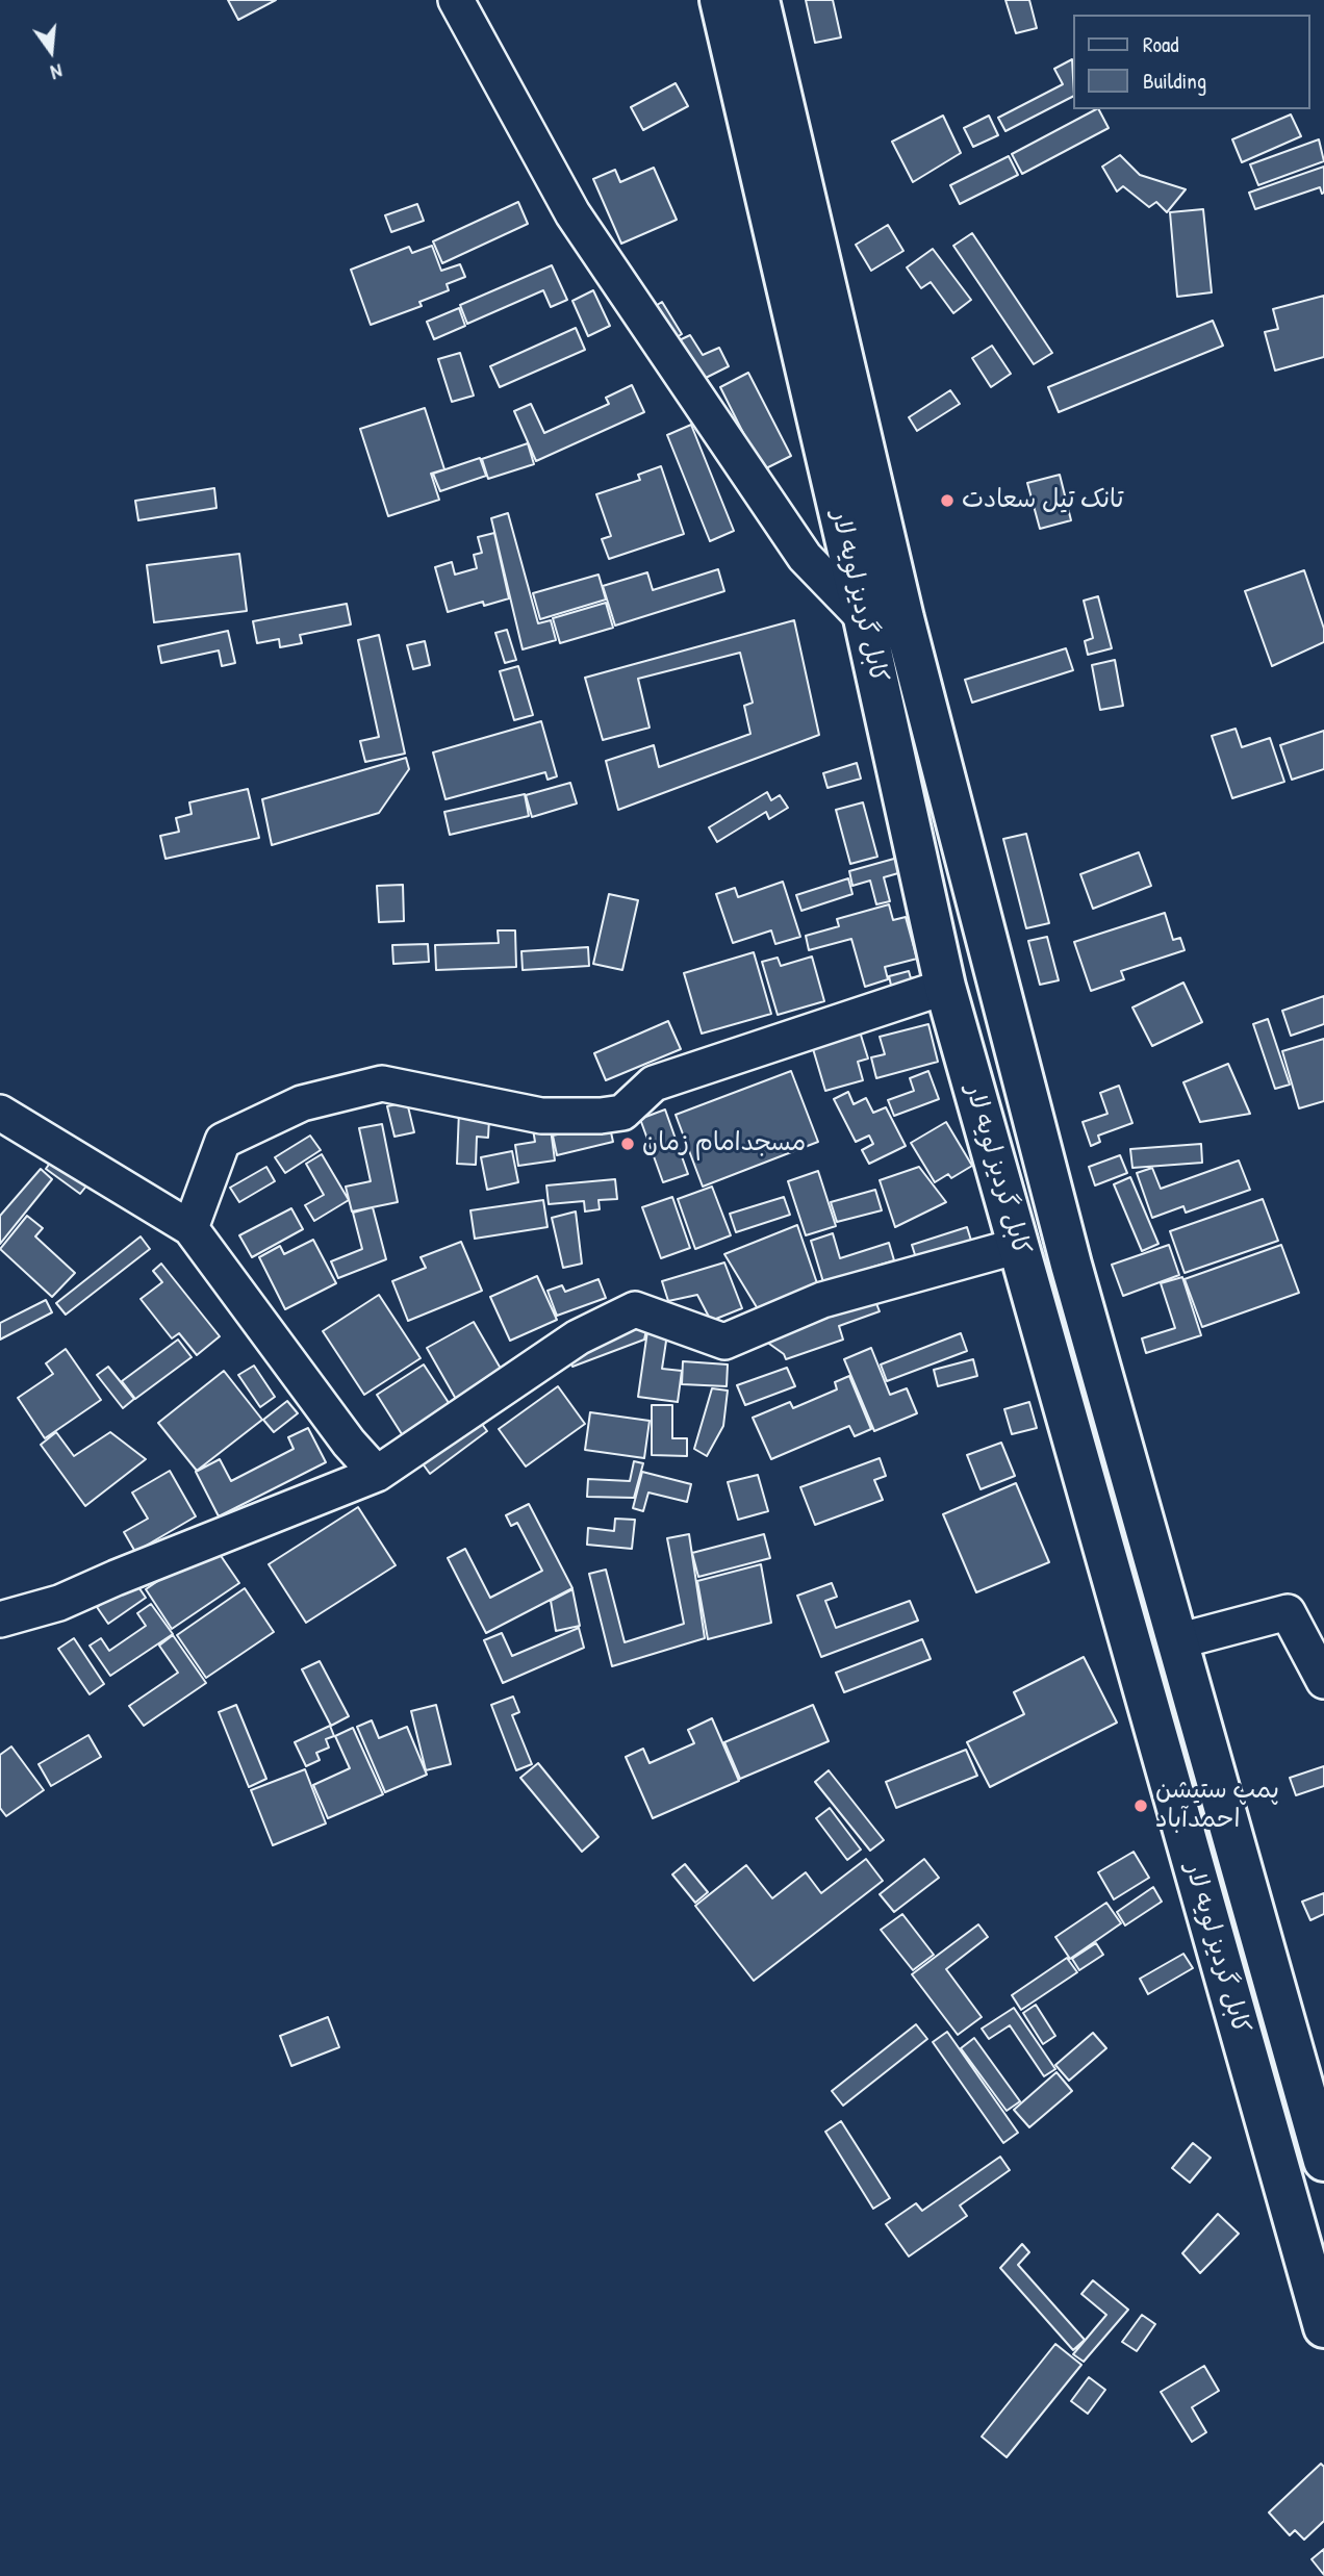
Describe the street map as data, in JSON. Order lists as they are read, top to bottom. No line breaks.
{"streets":{"highway":["کابل گردیز لویه لار"]},"places":["تانک تیل سعادت","مسجدامام زمان","پمپ ستیشن احمدآباد"],"legend":["Road","Building"],"north":"bottom"}
